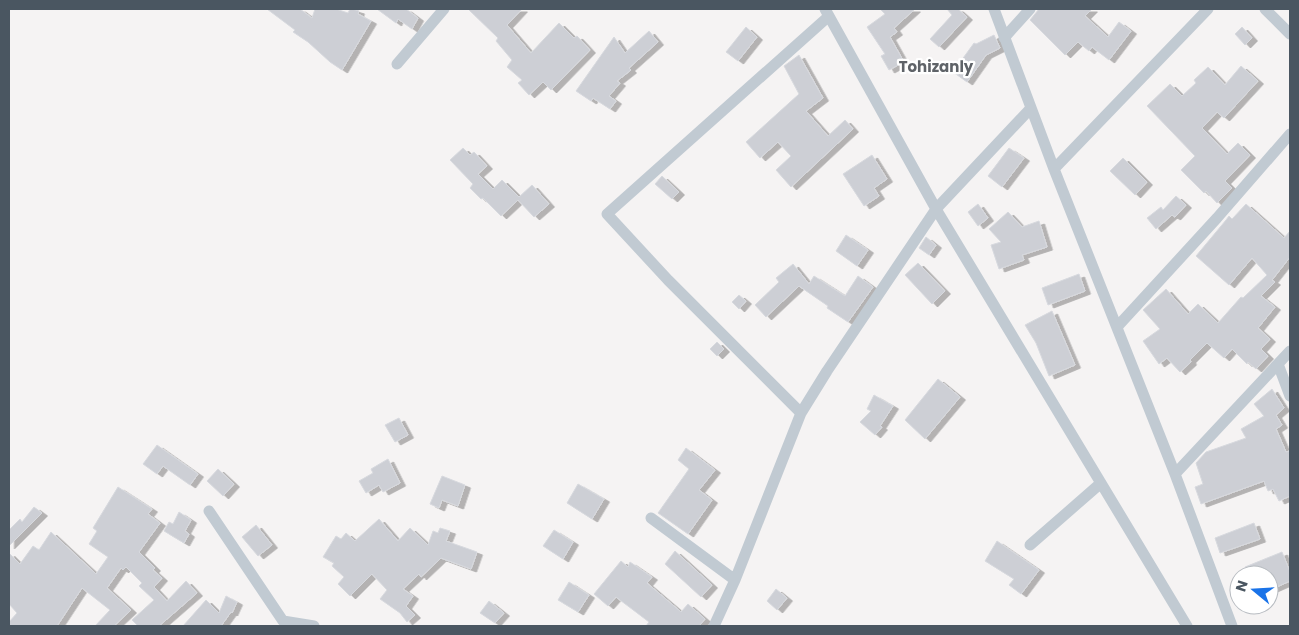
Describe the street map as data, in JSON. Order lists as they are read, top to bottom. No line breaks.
{"districts":["Tohizanly"],"north":"left"}
